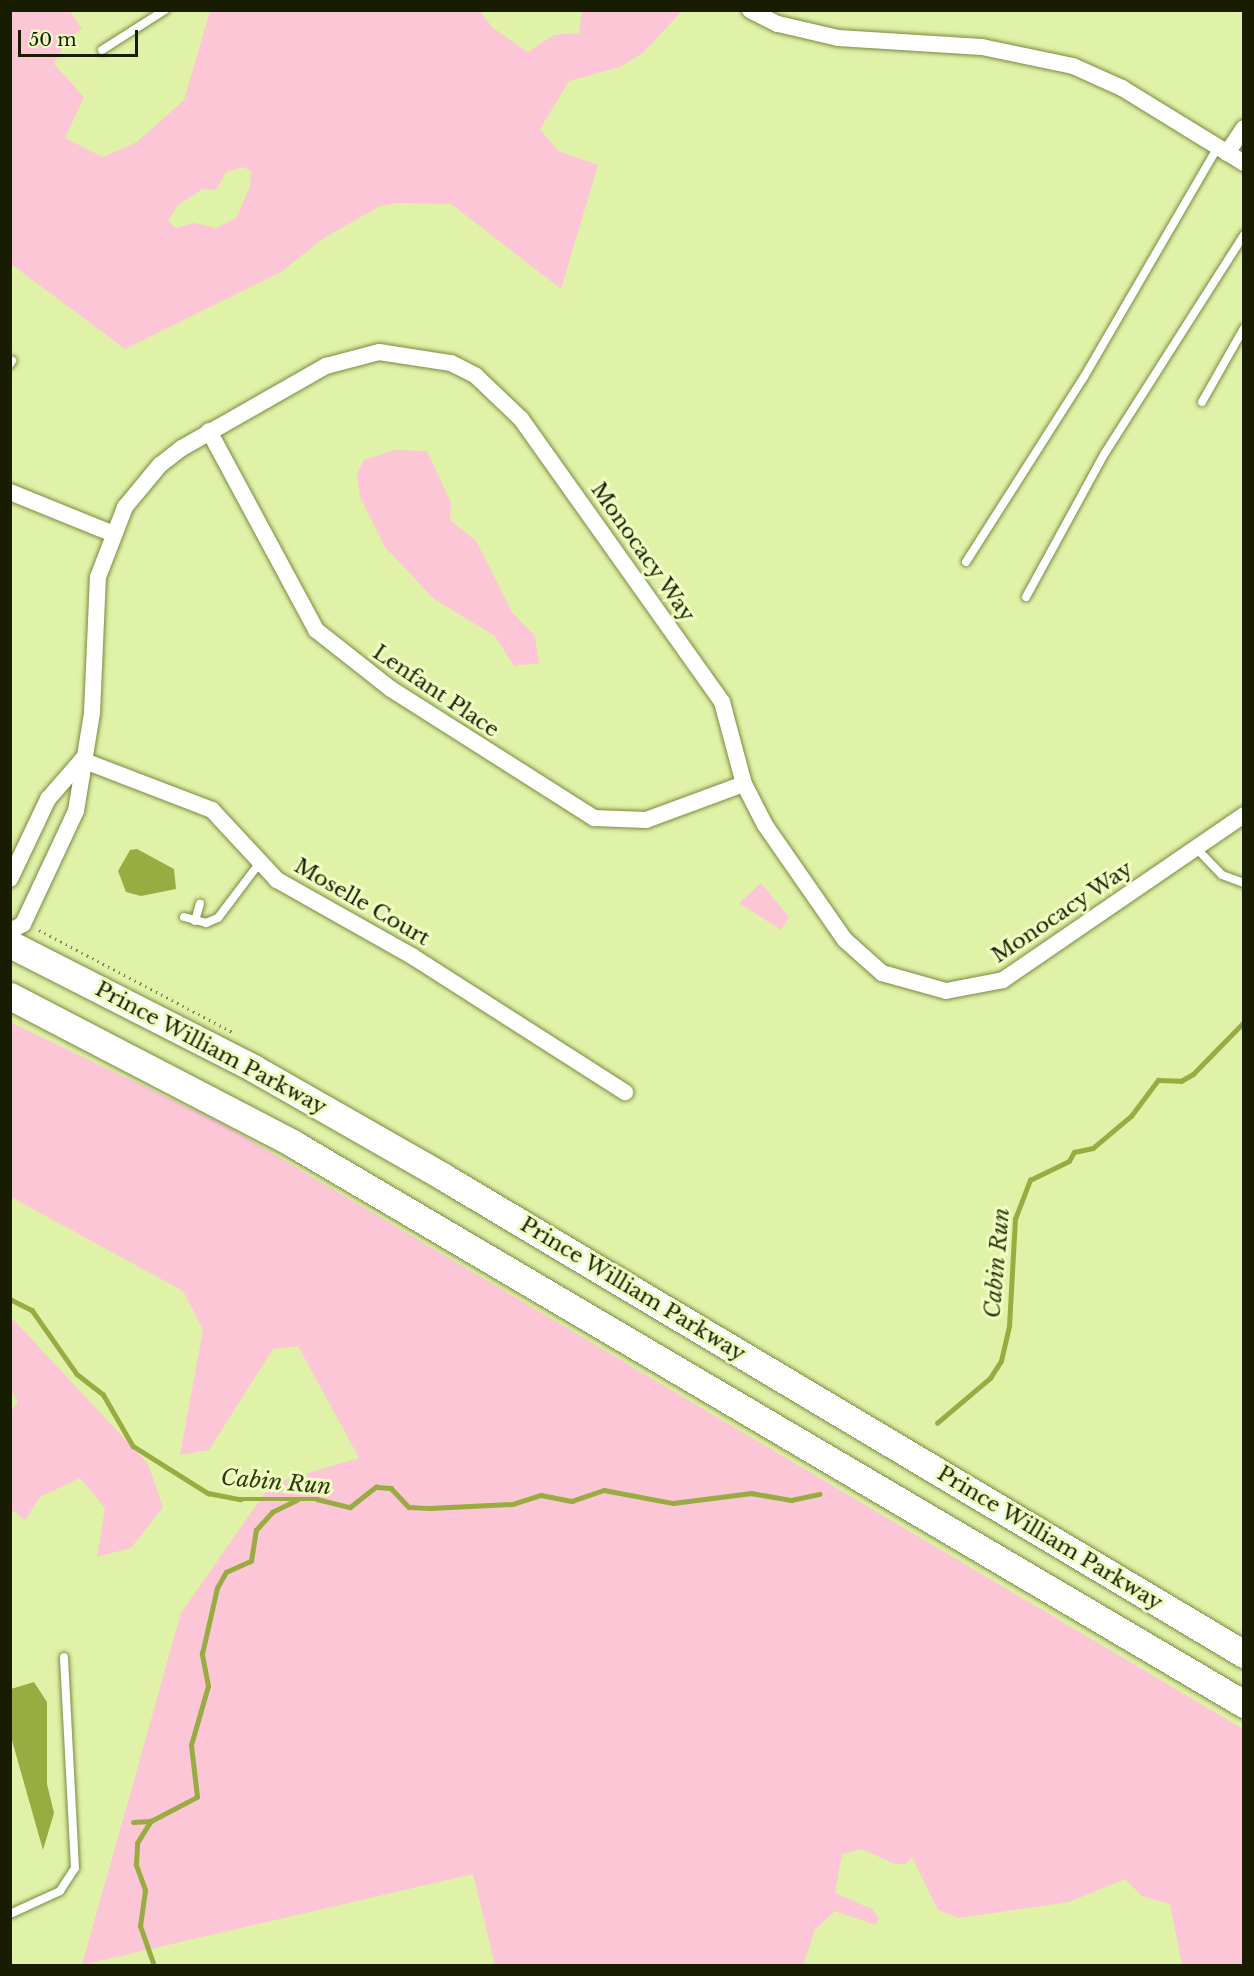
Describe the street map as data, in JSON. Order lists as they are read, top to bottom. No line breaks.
{"streets":{"highway":["Prince William Parkway"],"street":["Monocacy Way","Lenfant Place","Moselle Court"]},"crossings":[["Monocacy Way","Lenfant Place"],["Monocacy Way","Moselle Court"]],"water":["Cabin Run"],"scale_bar":"50 m"}
